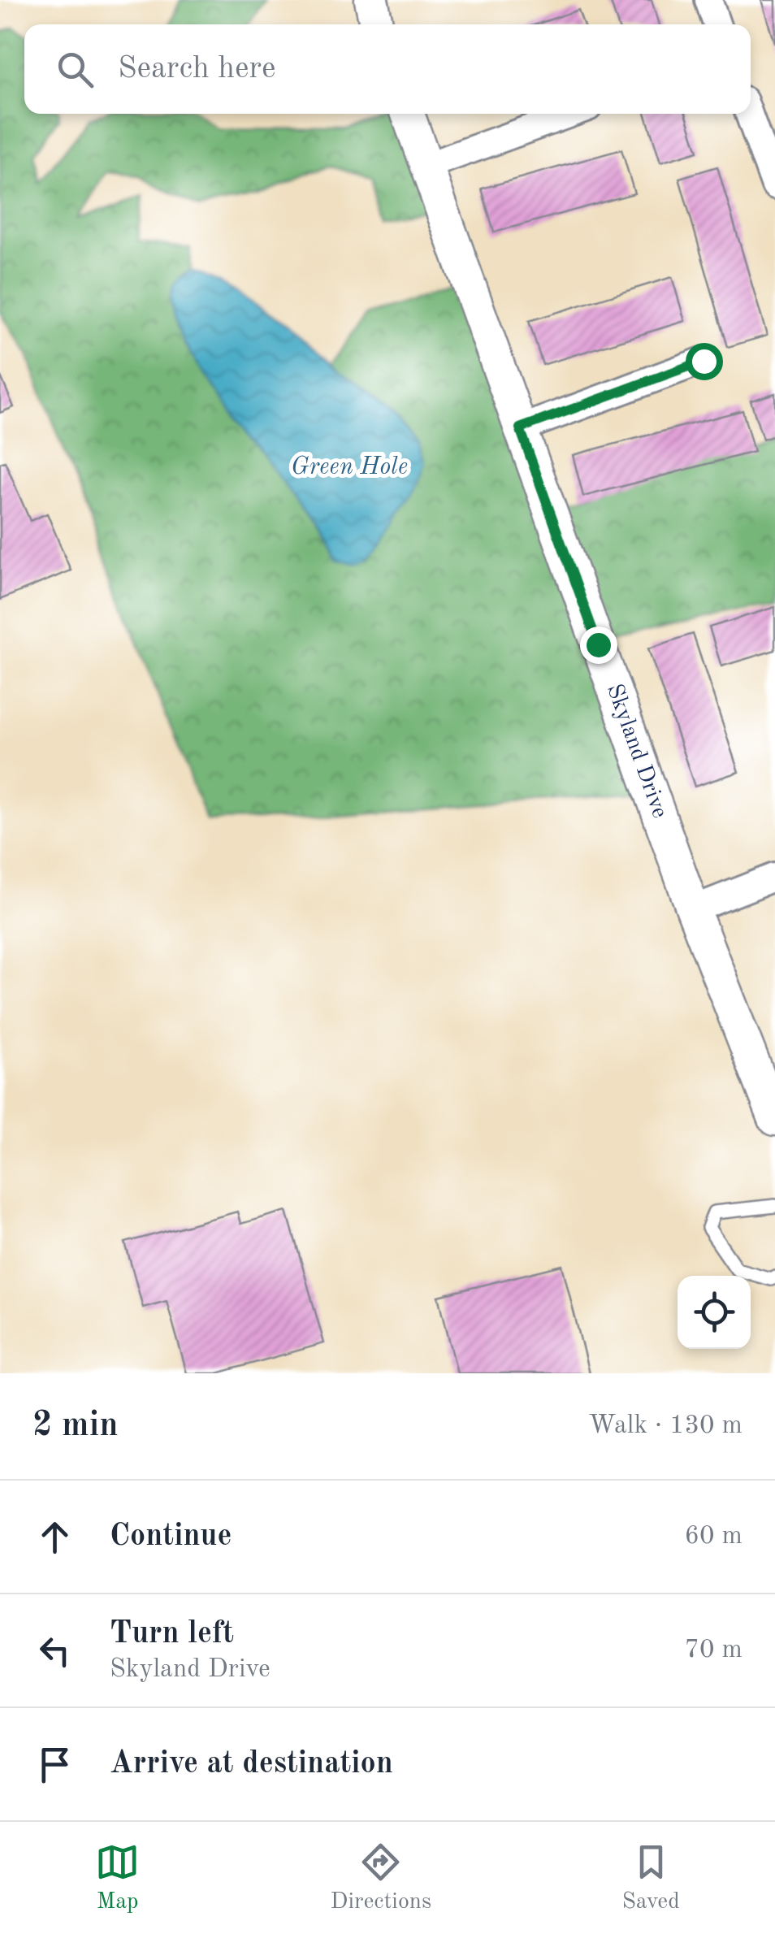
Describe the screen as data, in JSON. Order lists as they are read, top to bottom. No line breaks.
{"streets":{"street":["Skyland Drive"]},"water":["Green Hole"],"page":{"search":"Search here","heading":["2 min","Walk · 130 m"],"list":[["Continue","60 m"],["Turn left","Skyland Drive","70 m"],"Arrive at destination"],"nav":["Map","Directions","Saved"]}}
